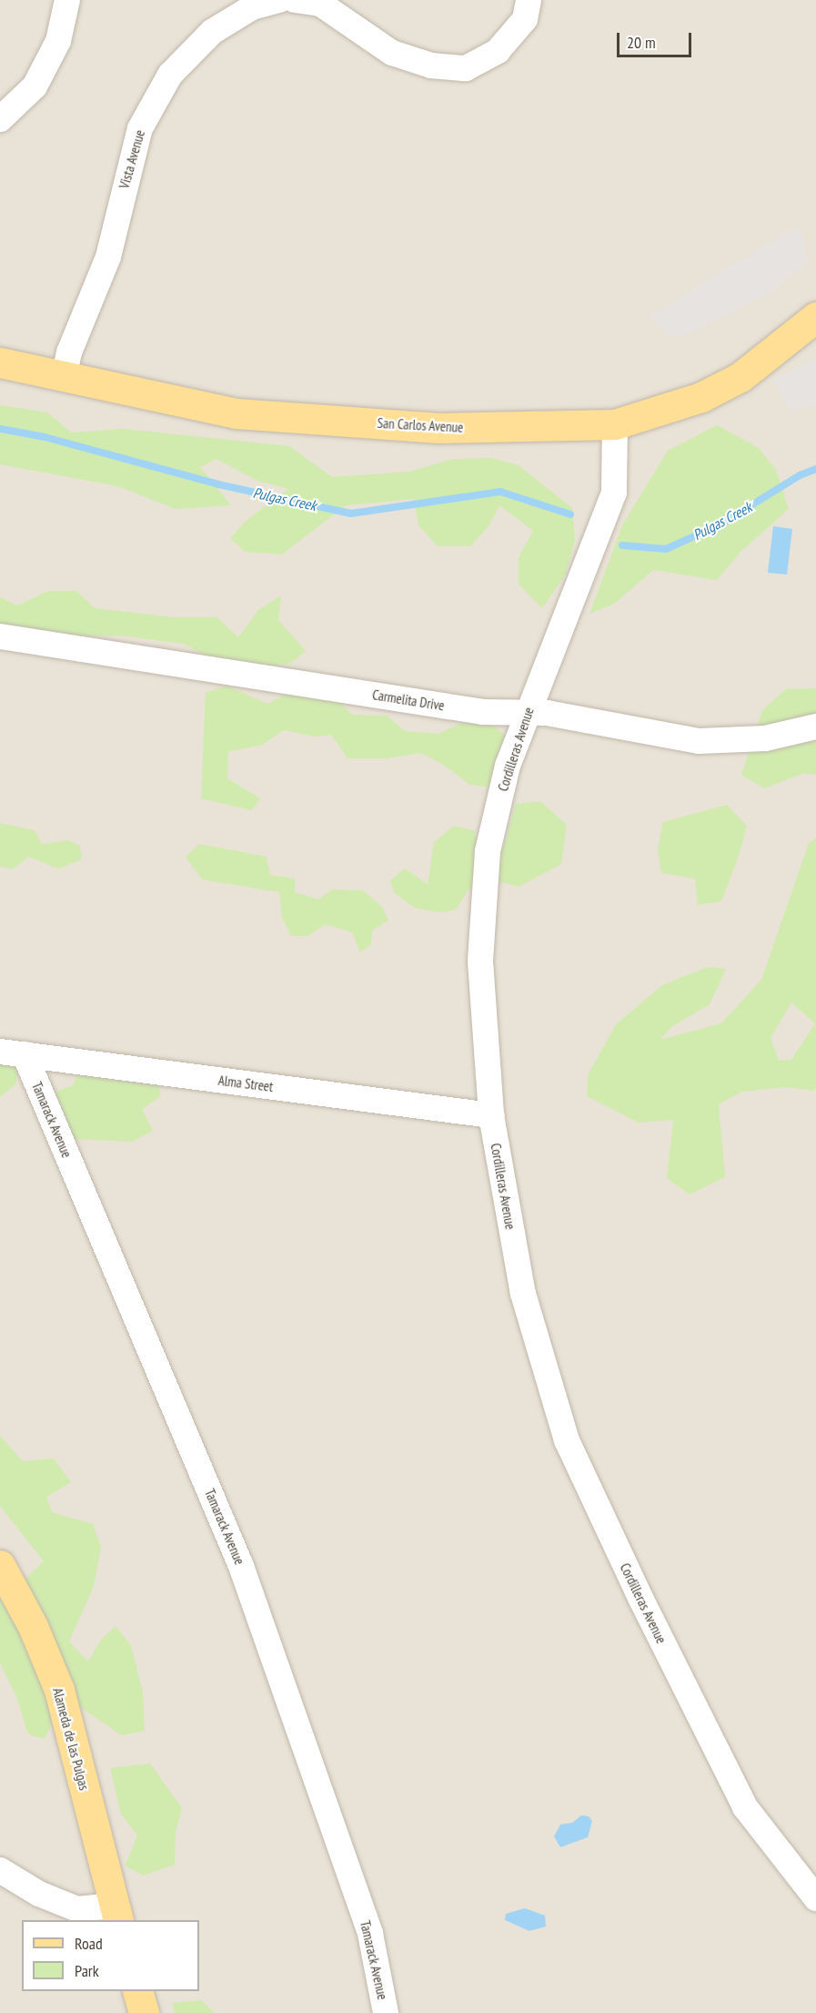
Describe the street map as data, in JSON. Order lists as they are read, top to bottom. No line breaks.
{"streets":{"main road":["San Carlos Avenue","Alameda de las Pulgas"],"street":["Vista Avenue","Carmelita Drive","Cordilleras Avenue","Alma Street","Tamarack Avenue"]},"crossings":[["Vista Avenue","San Carlos Avenue"],["San Carlos Avenue","Cordilleras Avenue"],["Carmelita Drive","Cordilleras Avenue"],["Cordilleras Avenue","Alma Street"],["Alma Street","Tamarack Avenue"]],"water":["Pulgas Creek"],"legend":["Road","Park"],"scale_bar":"20 m"}
